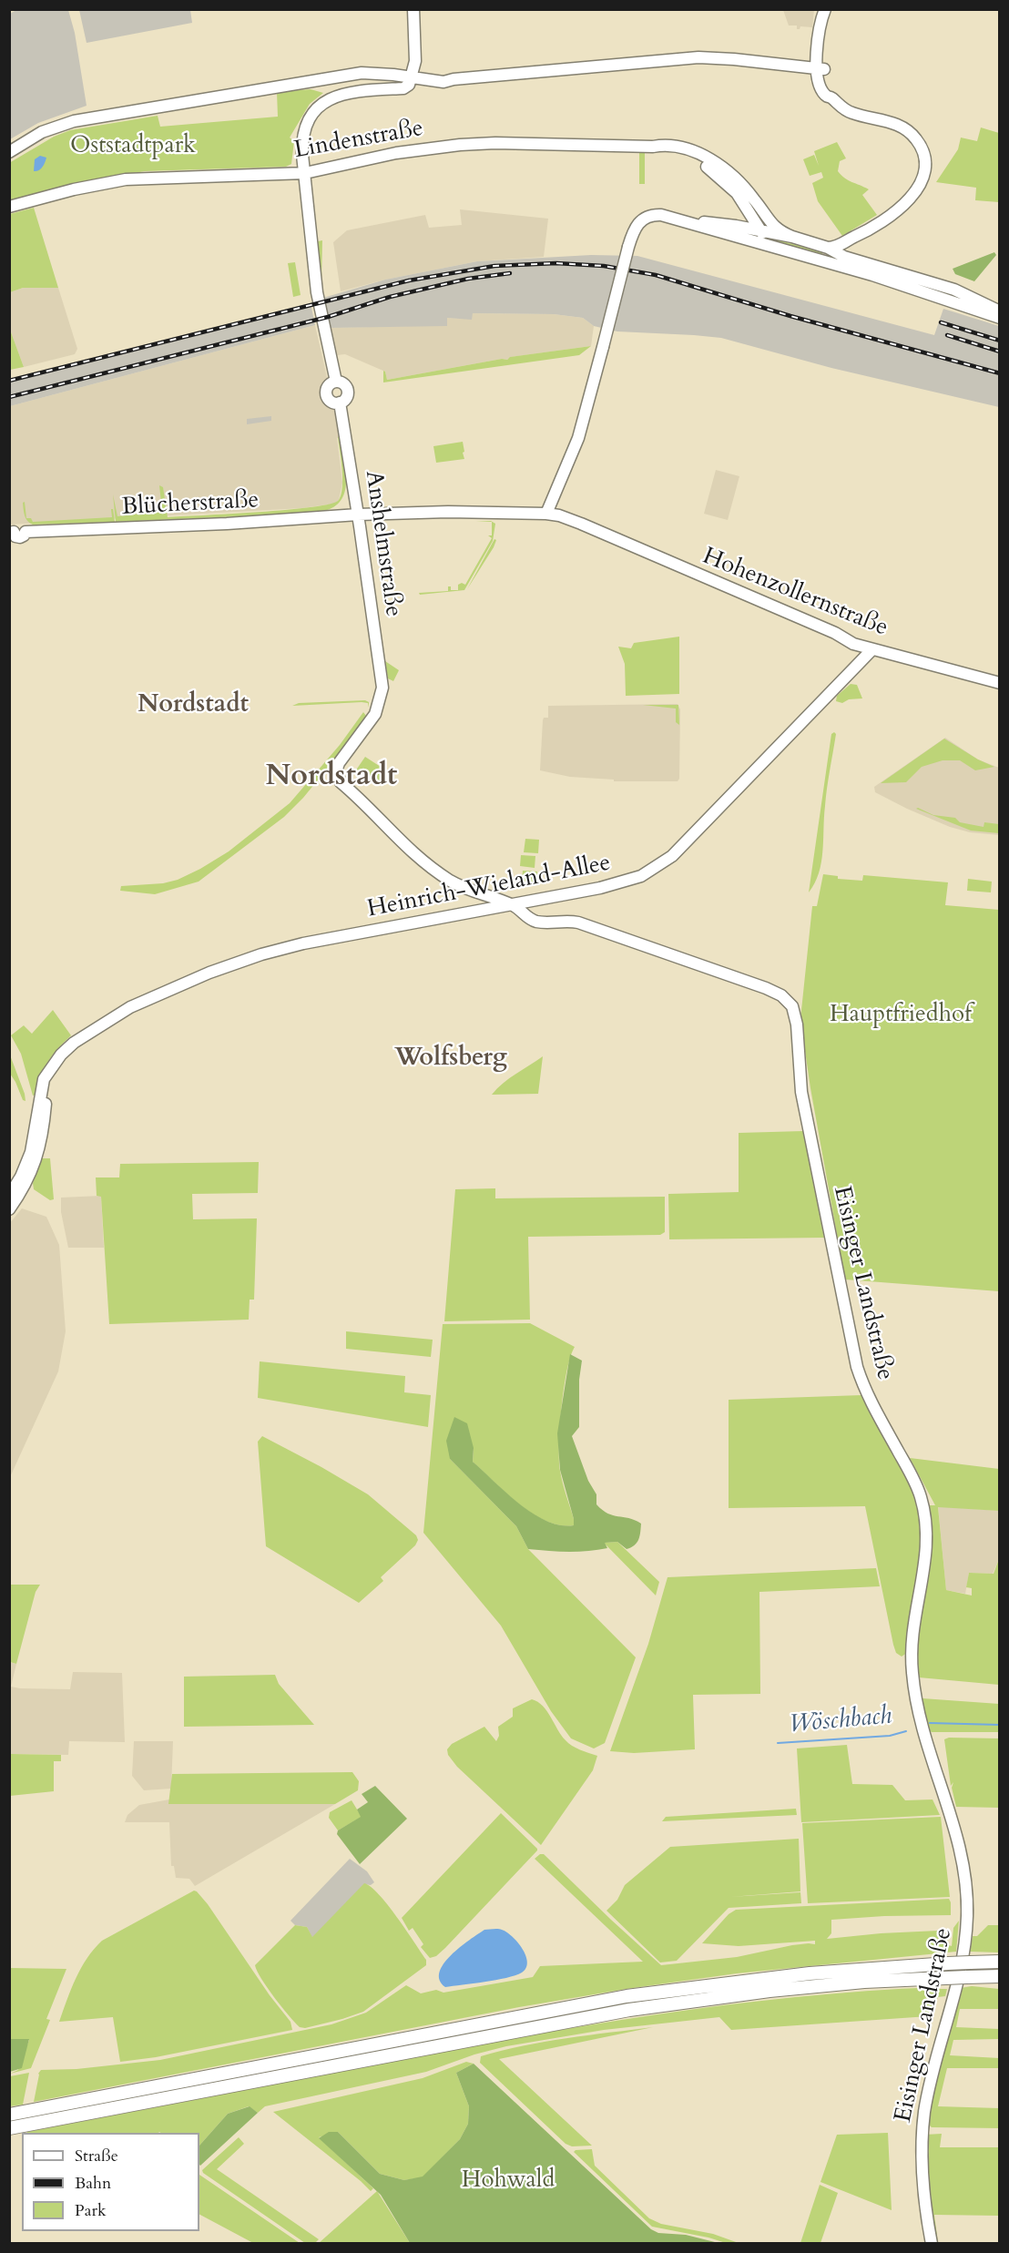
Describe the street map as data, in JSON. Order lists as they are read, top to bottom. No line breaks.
{"streets":{"main road":["Lindenstraße","Blücherstraße","Anshelmstraße","Hohenzollernstraße","Heinrich-Wieland-Allee","Eisinger Landstraße"]},"crossings":[["Lindenstraße","Anshelmstraße"],["Blücherstraße","Anshelmstraße"],["Blücherstraße","Hohenzollernstraße"],["Anshelmstraße","Hohenzollernstraße"],["Anshelmstraße","Heinrich-Wieland-Allee"],["Anshelmstraße","Eisinger Landstraße"],["Hohenzollernstraße","Heinrich-Wieland-Allee"],["Heinrich-Wieland-Allee","Eisinger Landstraße"]],"districts":["Nordstadt","Nordstadt","Wolfsberg"],"water":["Wöschbach"],"parks":["Oststadtpark","Hauptfriedhof","Hohwald"],"legend":["Straße","Bahn","Park"]}
